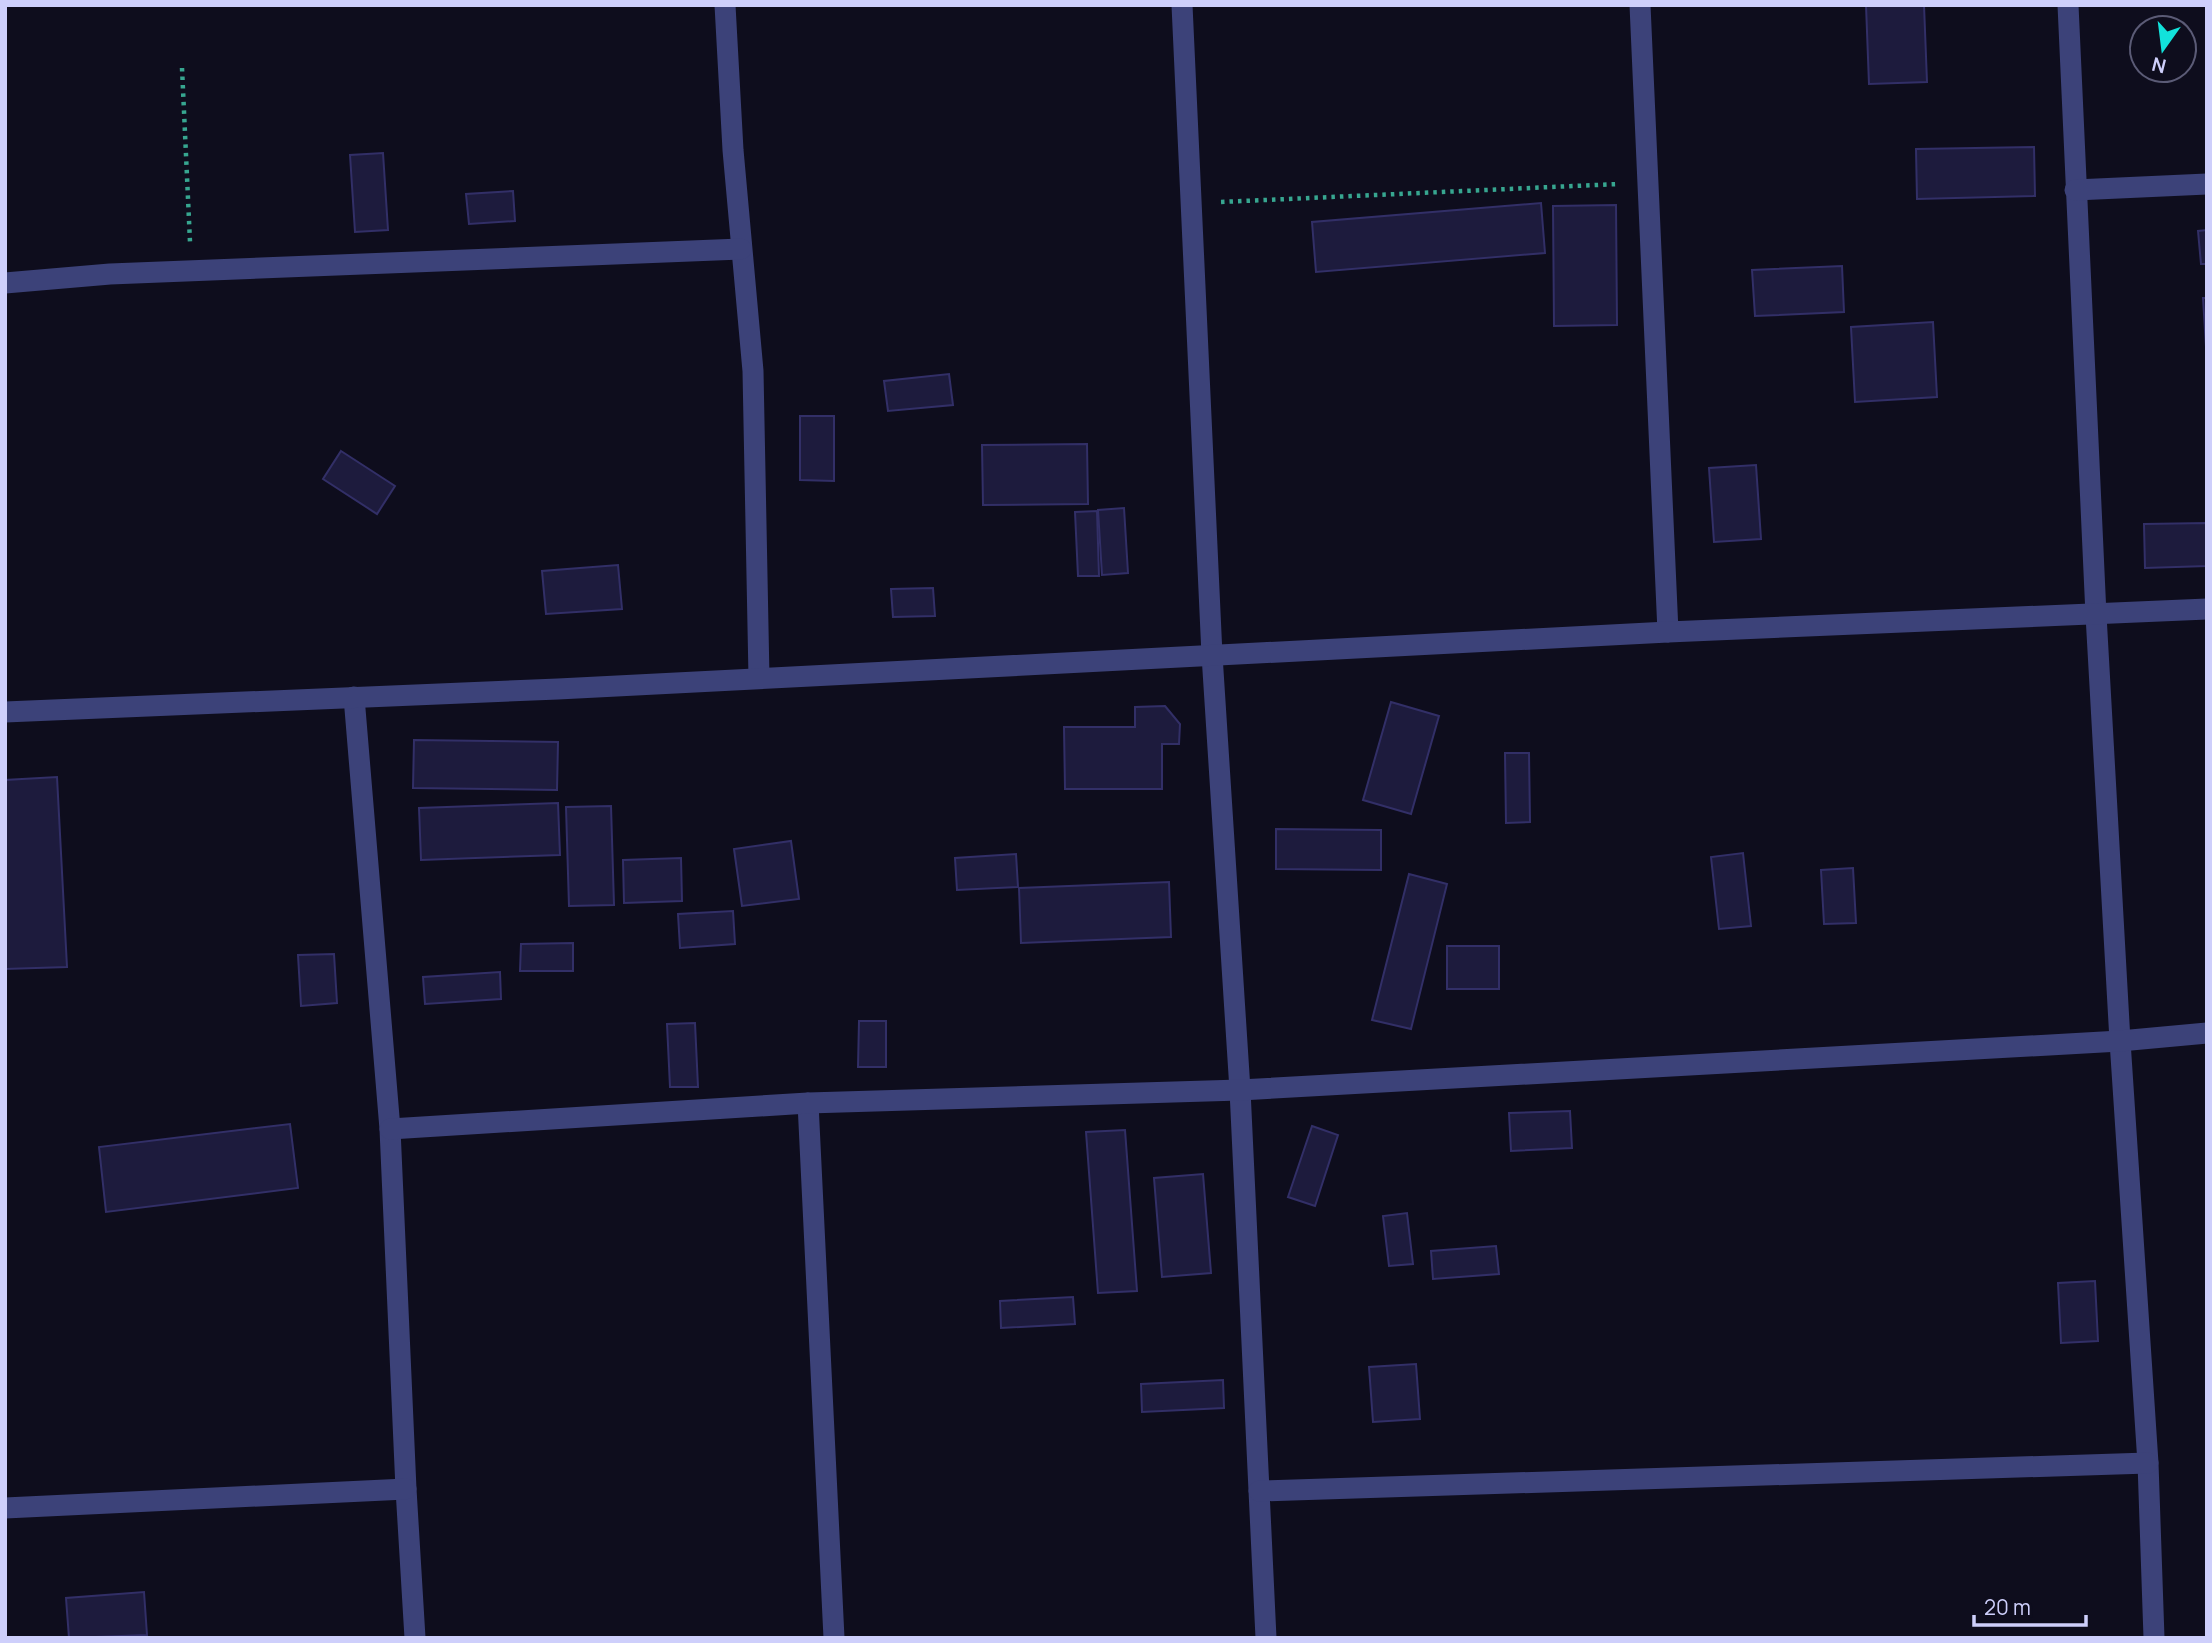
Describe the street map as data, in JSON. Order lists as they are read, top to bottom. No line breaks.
{"scale_bar":"20 m","north":"bottom"}
